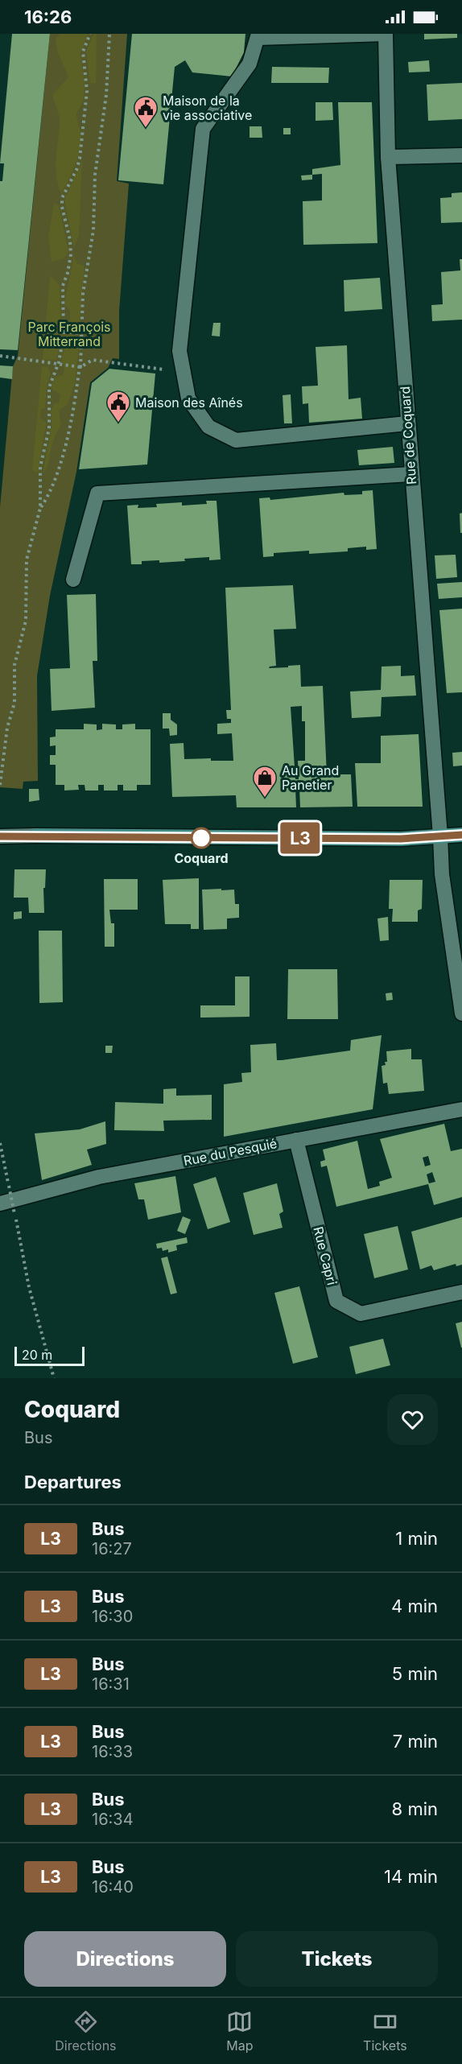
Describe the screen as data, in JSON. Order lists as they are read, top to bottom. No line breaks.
{"streets":{"street":["Rue de Coquard","Rue du Pesquié","Rue Capri"]},"crossings":[["Rue du Pesquié","Rue Capri"]],"parks":["Parc François Mitterrand"],"places":{"public building":["Maison de la vie associative","Maison des Aînés"],"shop":["Au Grand Panetier"],"other":["Coquard"]},"lines":["bus line L3"],"scale_bar":"20 m","page":{"status":"16:26","on_map":"L3","scale":"20 m","heading":[["Coquard","Bus"],"Departures"],"list":[{"mark":"L3","name":"Bus","note":"16:27","value":"1 min"},{"mark":"L3","name":"Bus","note":"16:30","value":"4 min"},{"mark":"L3","name":"Bus","note":"16:31","value":"5 min"},{"mark":"L3","name":"Bus","note":"16:33","value":"7 min"},{"mark":"L3","name":"Bus","note":"16:34","value":"8 min"},{"mark":"L3","name":"Bus","note":"16:40","value":"14 min"}],"buttons":["Directions","Tickets"],"tabs":["Directions","Map","Tickets"]}}
